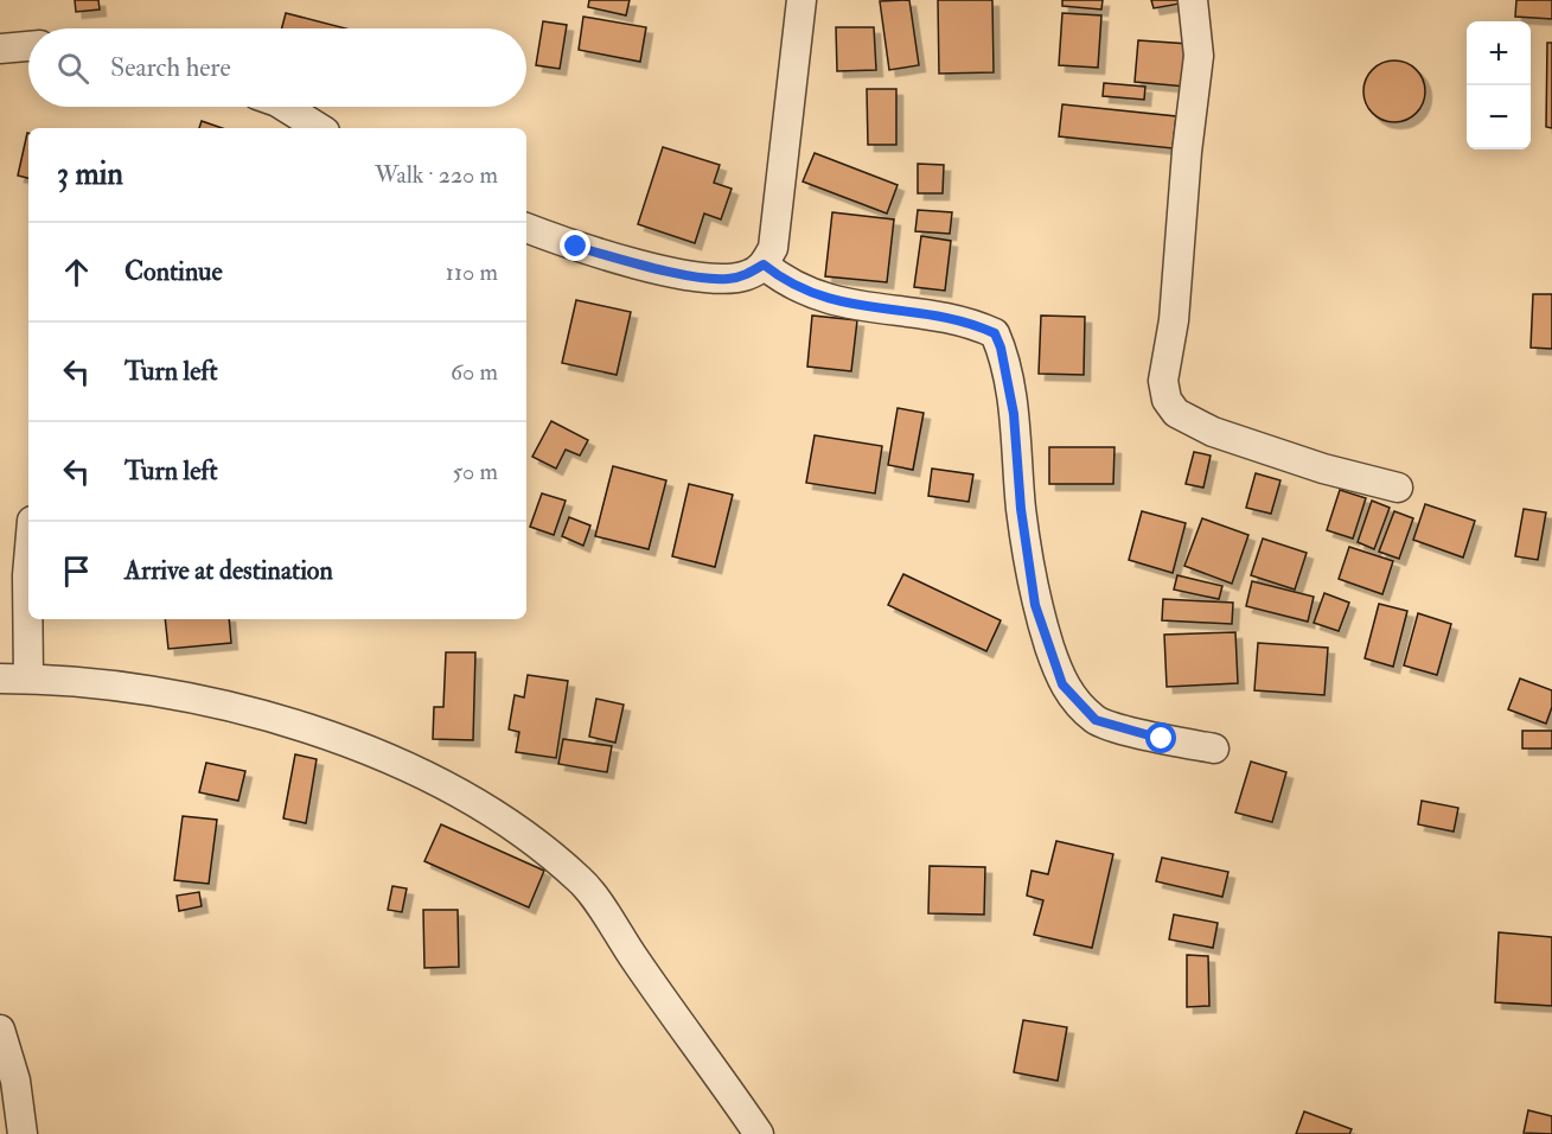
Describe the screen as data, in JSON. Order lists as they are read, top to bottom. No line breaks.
{"page":{"map_buttons":["+","−"],"search":"Search here","heading":["3 min","Walk · 220 m"],"list":[["Continue","110 m"],["Turn left","60 m"],["Turn left","50 m"],"Arrive at destination"]}}
